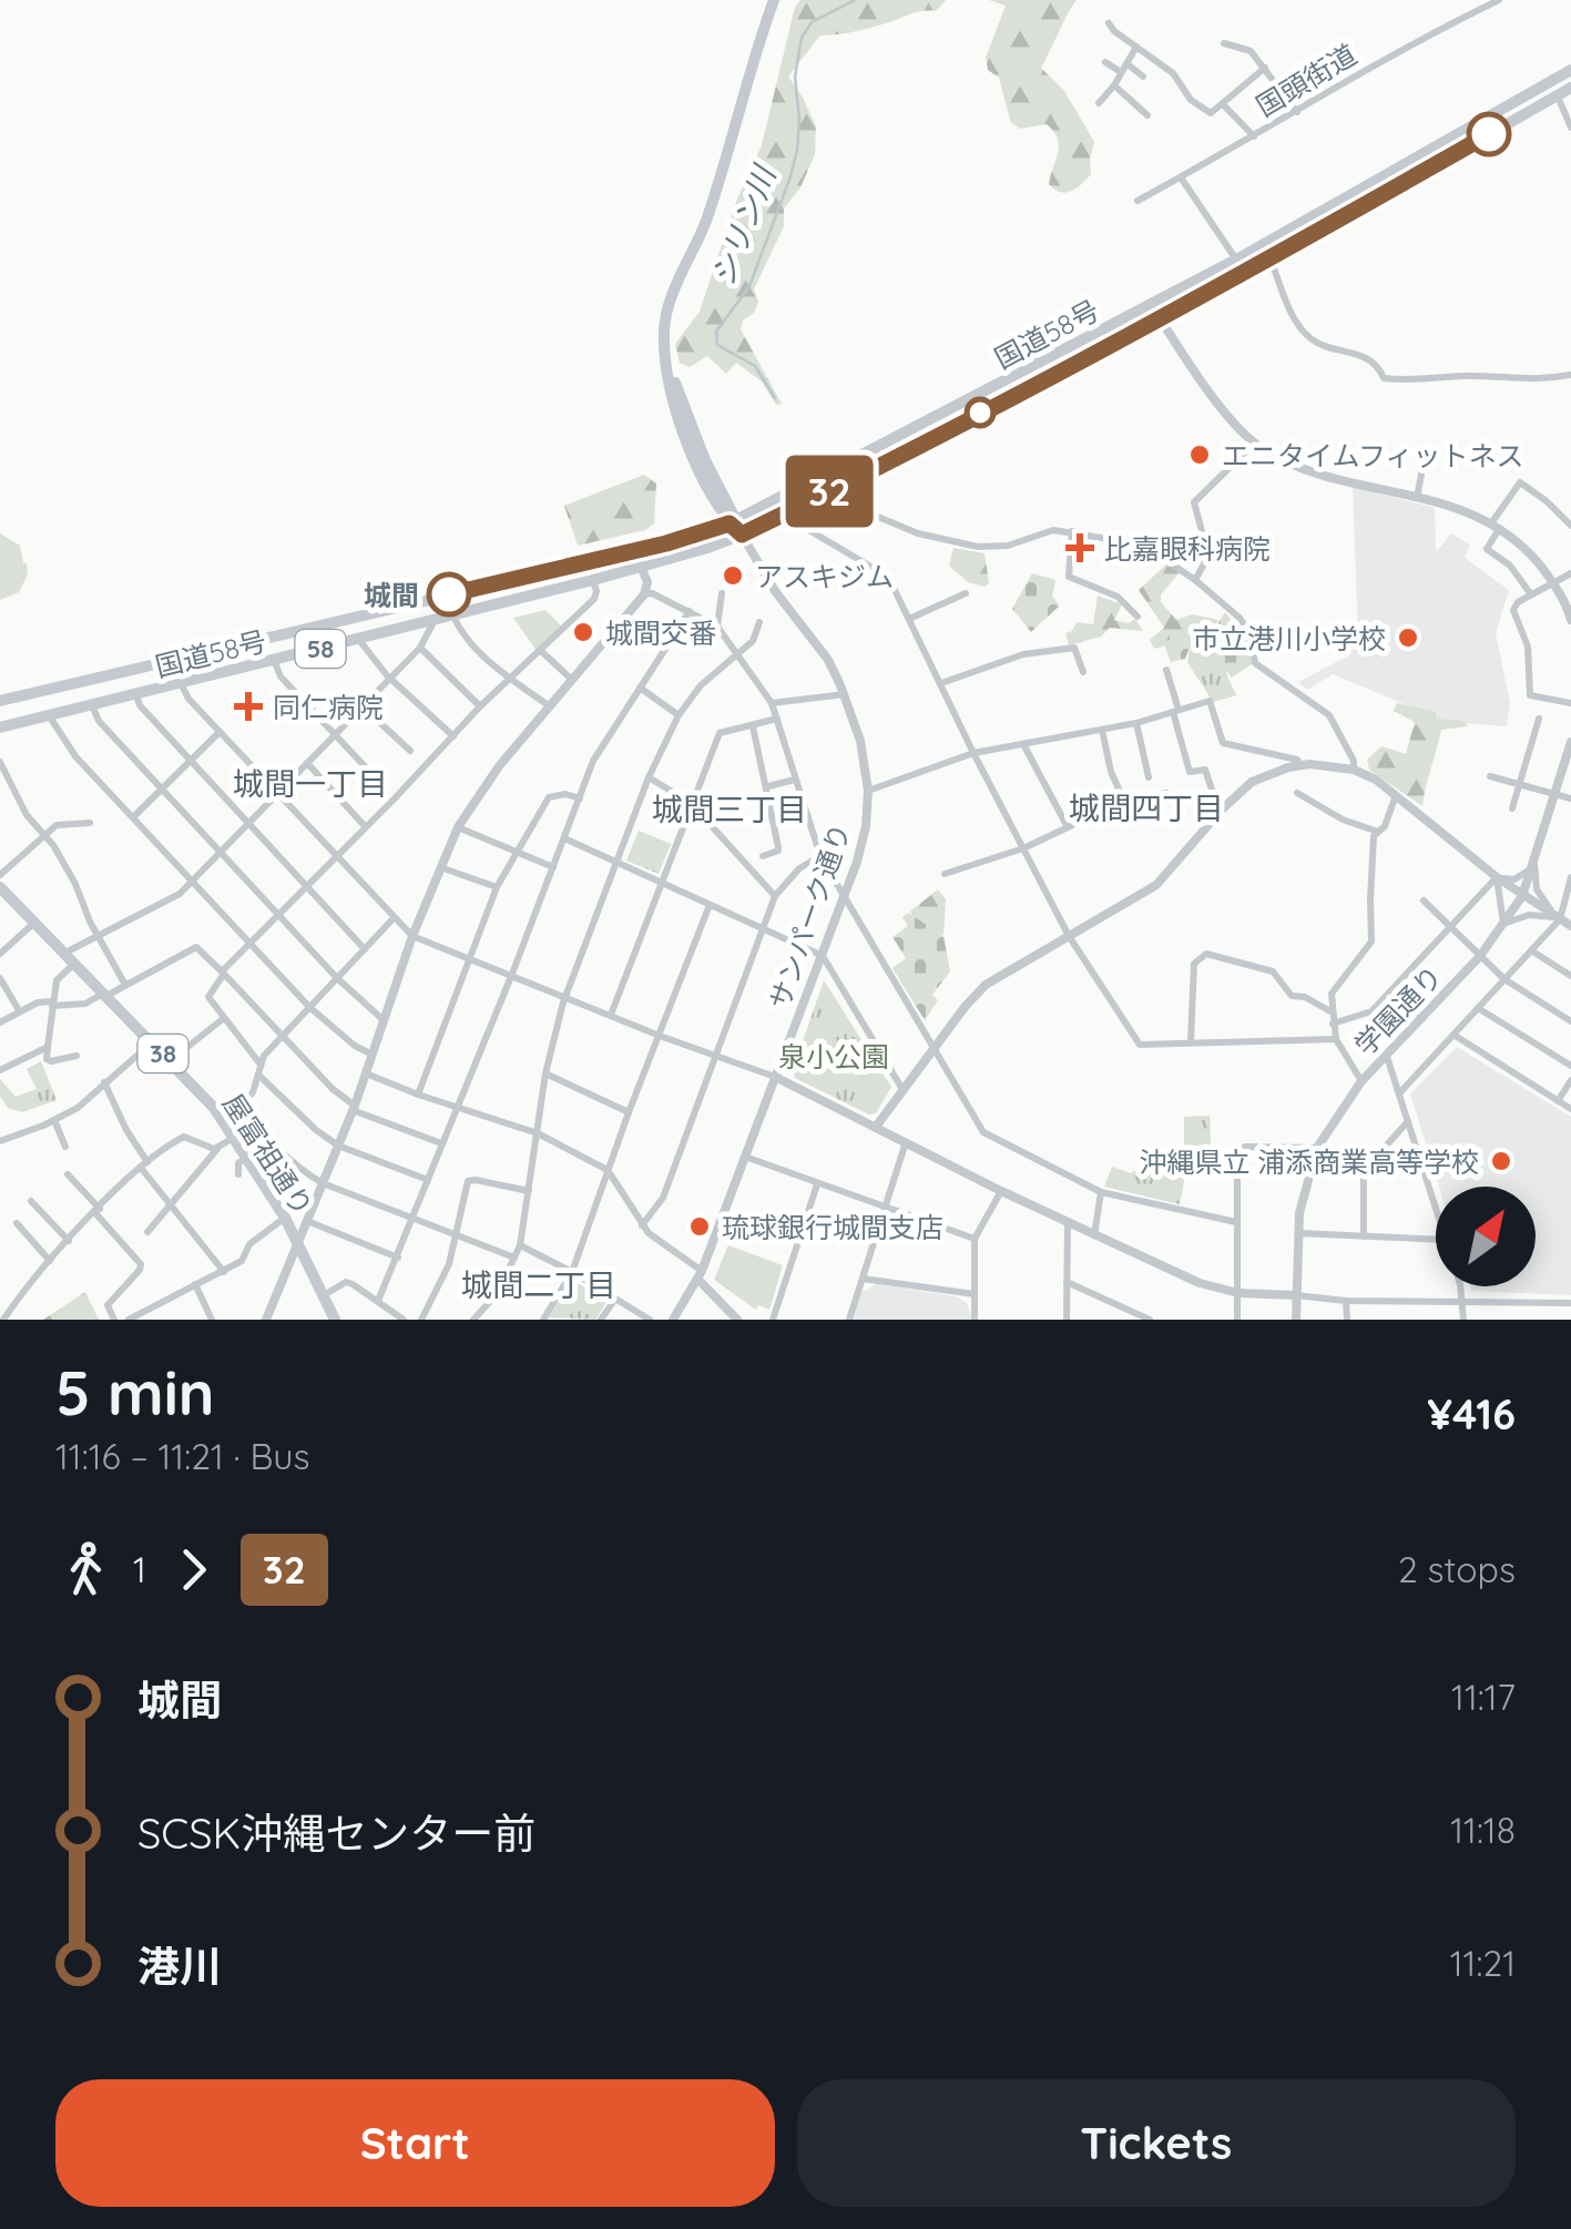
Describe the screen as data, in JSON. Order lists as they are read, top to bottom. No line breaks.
{"streets":{"main road":["国道58号","58","38","屋富祖通り"],"street":["国頭街道","サンパーク通り","学園通り"]},"crossings":[["国道58号","サンパーク通り"]],"districts":["城間一丁目","城間四丁目","城間三丁目","城間二丁目"],"water":["シリン川"],"parks":["泉小公園"],"places":{"other":["エニタイムフィットネス","アスキジム","城間","城間交番","市立港川小学校","沖縄県立 浦添商業高等学校","琉球銀行城間支店"],"health":["比嘉眼科病院","同仁病院"]},"lines":["bus line 32"],"north":"top right","page":{"on_map":"32","heading":["5 min","11:16 – 11:21 · Bus","¥416"],"legs":["1","32","2 stops"],"list":[{"name":"城間","value":"11:17"},{"name":"SCSK沖縄センター前","value":"11:18"},{"name":"港川","value":"11:21"}],"buttons":["Start","Tickets"]}}
